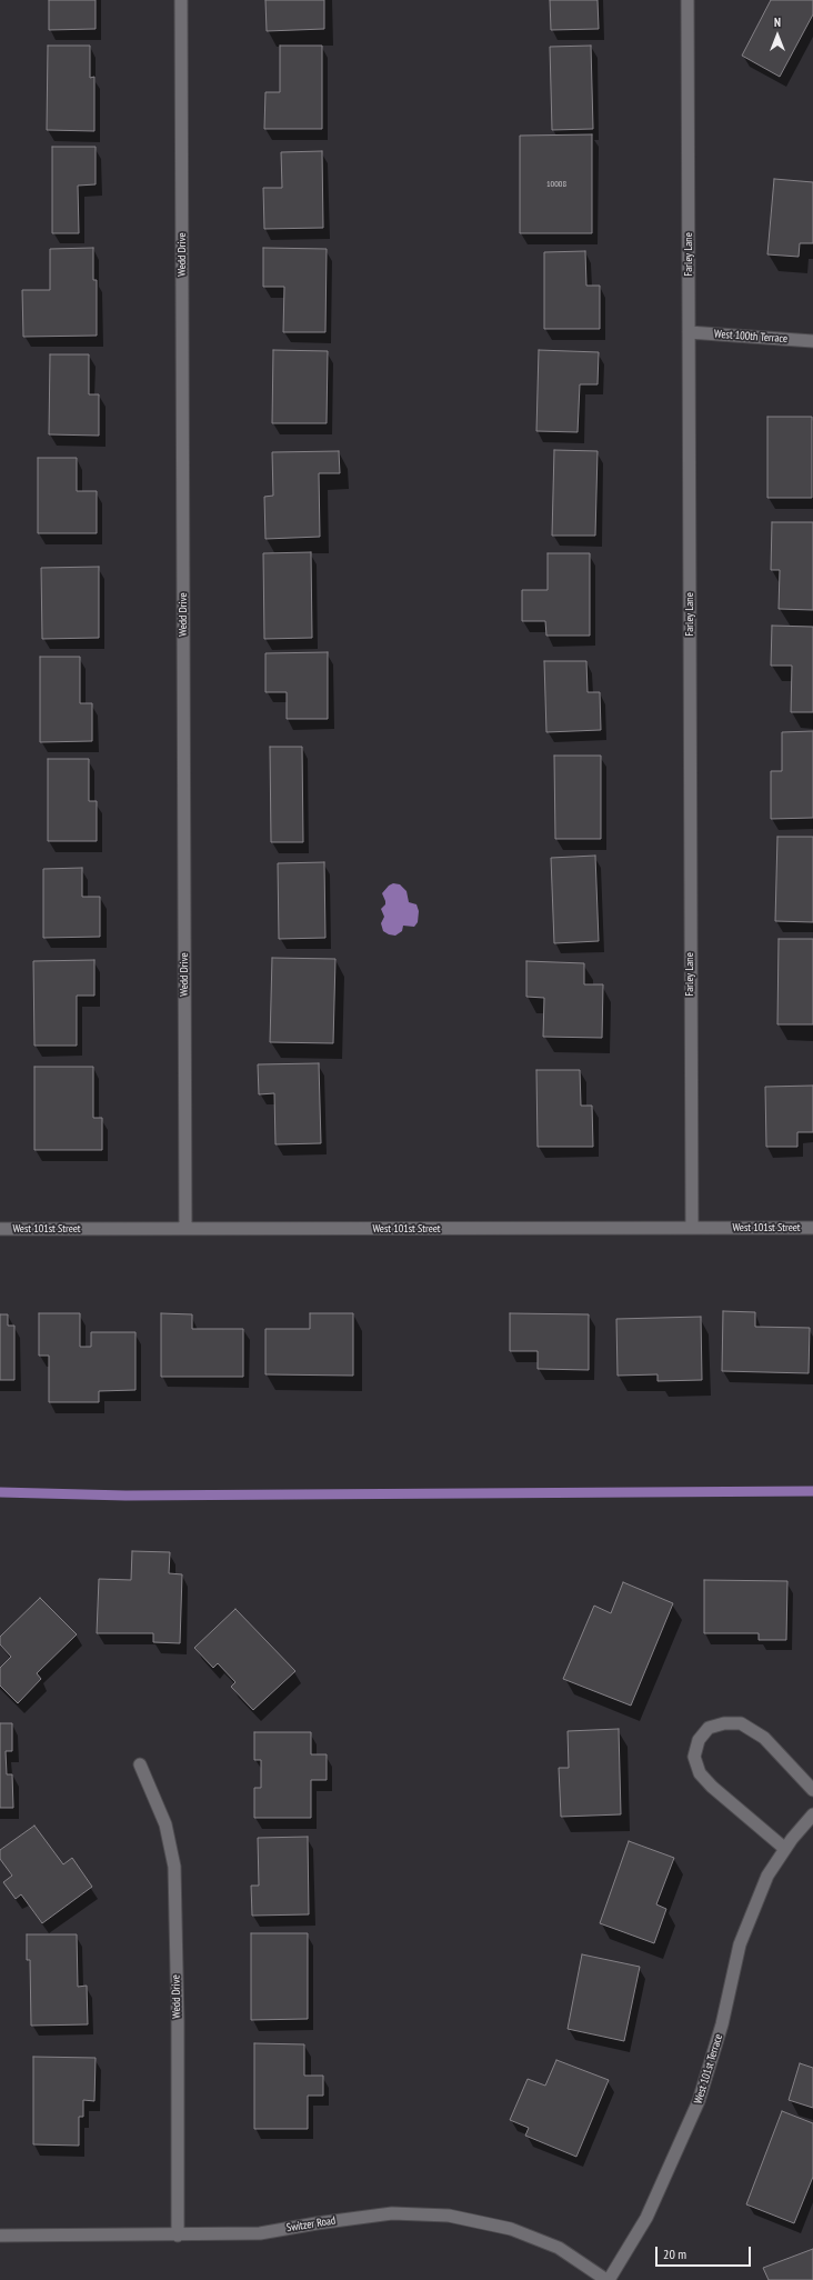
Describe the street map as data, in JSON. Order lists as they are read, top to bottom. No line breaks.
{"streets":{"street":["Wedd Drive","Farley Lane","West 100th Terrace","West 101st Street","West 101st Terrace","Switzer Road"]},"crossings":[["Wedd Drive","West 101st Street"],["Wedd Drive","Switzer Road"],["Farley Lane","West 100th Terrace"],["Farley Lane","West 101st Street"],["West 101st Terrace","Switzer Road"]],"house_numbers":["10008"],"scale_bar":"20 m","north":"top"}
